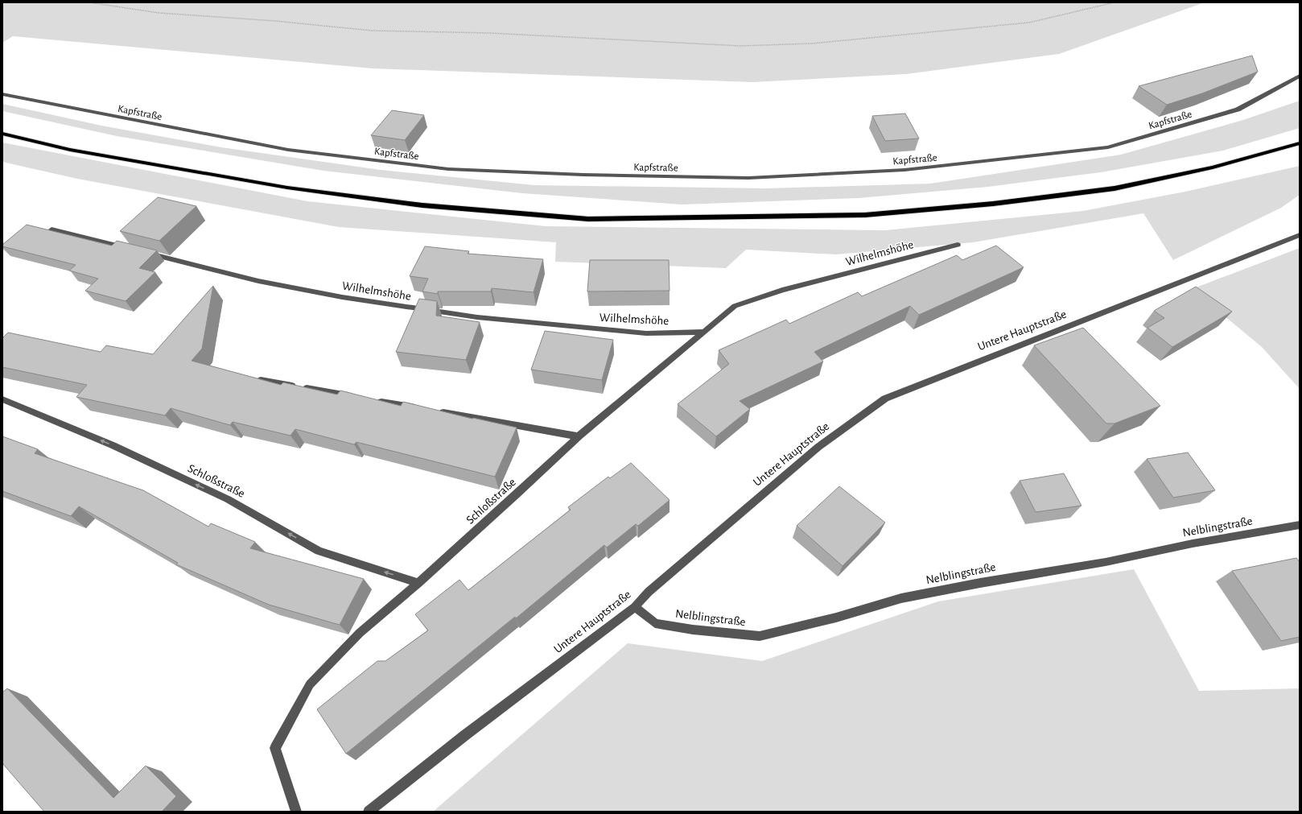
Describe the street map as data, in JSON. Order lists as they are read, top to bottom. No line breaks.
{"streets":{"street":["Kapfstraße","Wilhelmshöhe","Untere Hauptstraße","Schloßstraße","Nelblingstraße"]},"crossings":[["Wilhelmshöhe","Schloßstraße"],["Untere Hauptstraße","Nelblingstraße"]],"one_way":["Schloßstraße"]}
